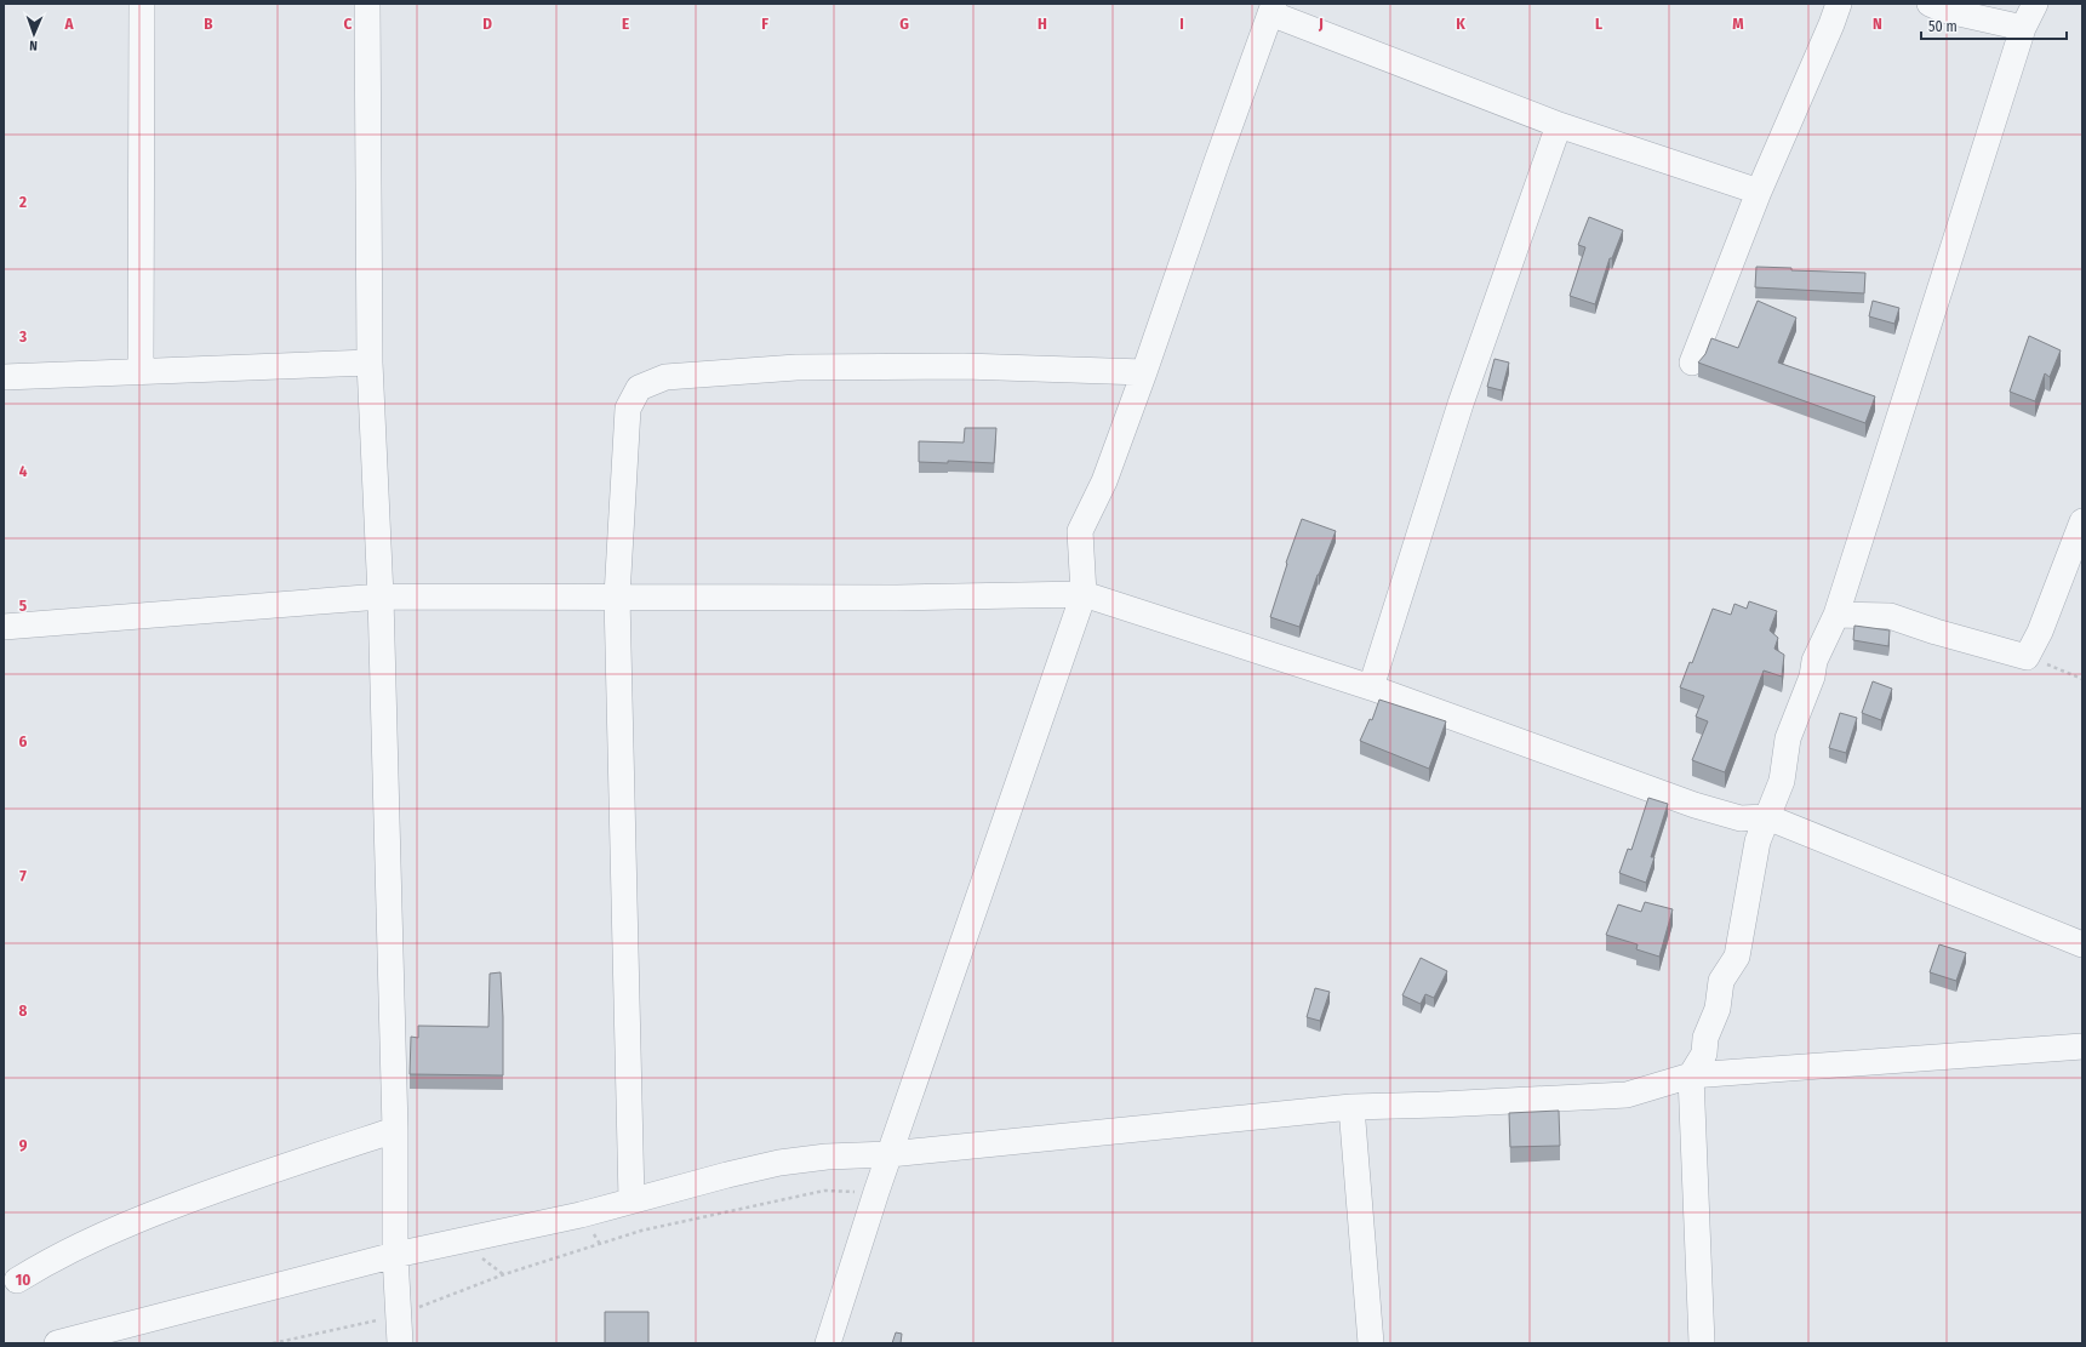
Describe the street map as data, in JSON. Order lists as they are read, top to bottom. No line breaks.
{"scale_bar":"50 m","north":"bottom","grid":{"columns":["A","B","C","D","E","F","G","H","I","J","K","L","M","N"],"rows":["2","3","4","5","6","7","8","9","10"]}}
